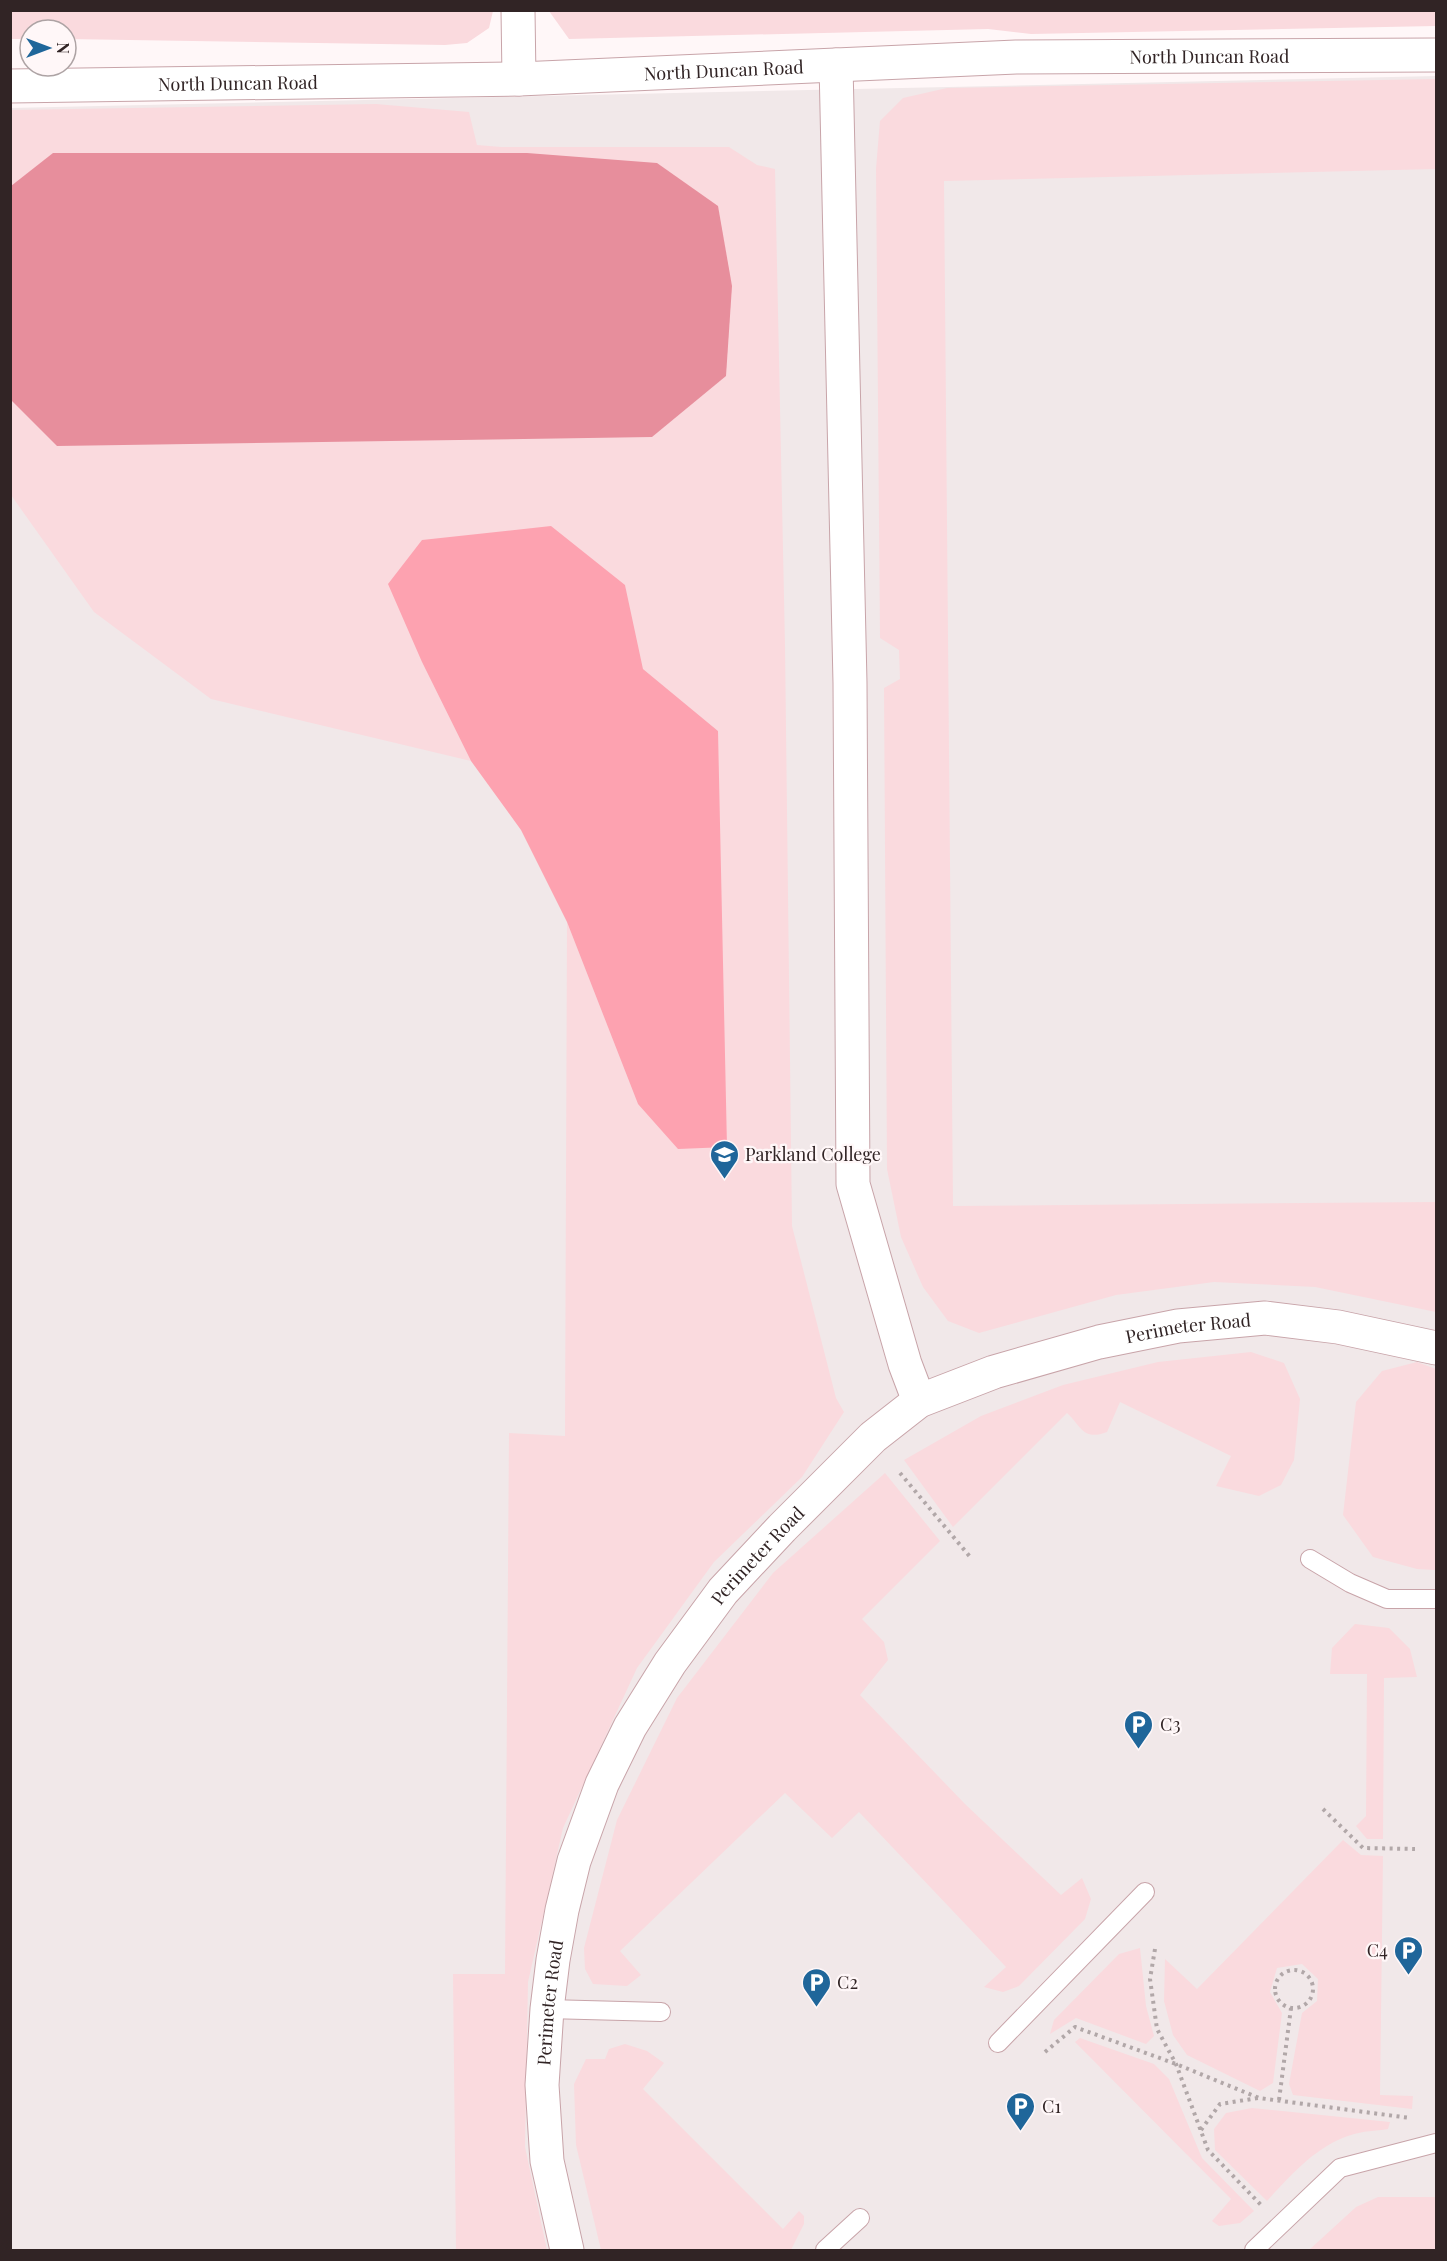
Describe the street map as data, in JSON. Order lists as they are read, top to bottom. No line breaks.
{"streets":{"street":["North Duncan Road","Perimeter Road"]},"places":{"school or university":["Parkland College"],"parking":["C3","C4","C2","C1"]},"north":"right"}
